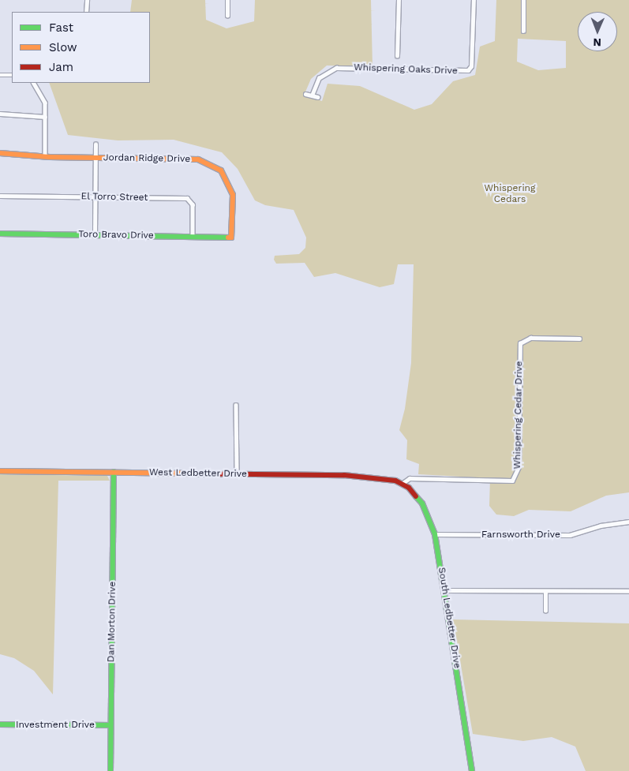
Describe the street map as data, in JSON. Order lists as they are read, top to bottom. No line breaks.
{"streets":{"street":["Whispering Oaks Drive","Jordan Ridge Drive","El Torro Street","Toro Bravo Drive","Whispering Cedar Drive","West Ledbetter Drive","Farnsworth Drive","South Ledbetter Drive","Dan Morton Drive","Investment Drive"]},"crossings":[["Jordan Ridge Drive","Toro Bravo Drive"],["El Torro Street","Toro Bravo Drive"],["Whispering Cedar Drive","South Ledbetter Drive"],["West Ledbetter Drive","South Ledbetter Drive"],["West Ledbetter Drive","Dan Morton Drive"],["Farnsworth Drive","South Ledbetter Drive"],["Dan Morton Drive","Investment Drive"]],"parks":["Whispering Cedars"],"legend":["Fast","Slow","Jam"],"north":"bottom"}
